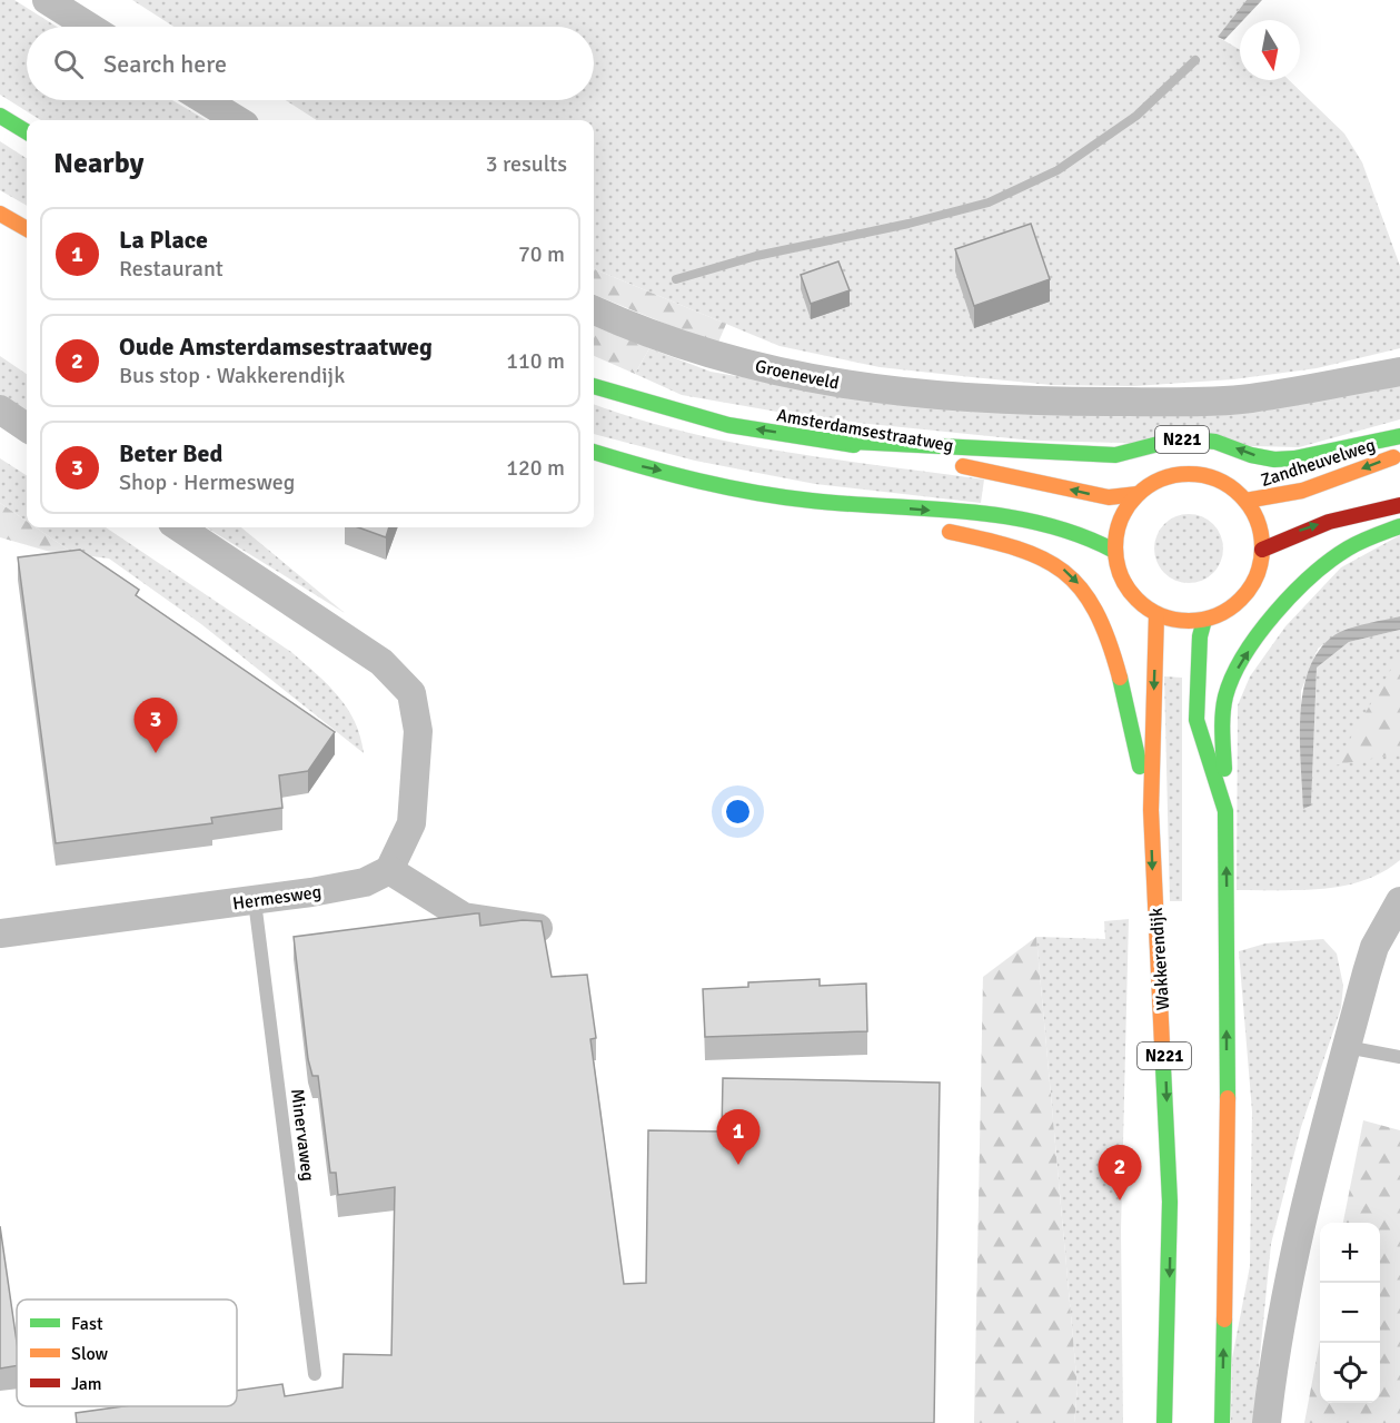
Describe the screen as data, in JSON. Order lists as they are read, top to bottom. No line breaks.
{"streets":{"main road":["Amsterdamsestraatweg","N221","Zandheuvelweg","Wakkerendijk"],"street":["Groeneveld","Hermesweg"],"lane":["Minervaweg"]},"crossings":[["Amsterdamsestraatweg","N221"],["Amsterdamsestraatweg","Zandheuvelweg"],["Amsterdamsestraatweg","Wakkerendijk"],["N221","Zandheuvelweg"],["N221","Wakkerendijk"],["Zandheuvelweg","Wakkerendijk"],["Hermesweg","Minervaweg"]],"legend":["Fast","Slow","Jam"],"north":"bottom","page":{"search":"Search here","heading":["Nearby","3 results"],"list":[{"mark":"1","name":"La Place","note":"Restaurant","value":"70 m"},{"mark":"2","name":"Oude Amsterdamsestraatweg","note":"Bus stop · Wakkerendijk","value":"110 m"},{"mark":"3","name":"Beter Bed","note":"Shop · Hermesweg","value":"120 m"}],"pins":["3","1","2"],"map_buttons":["+","−"]}}
